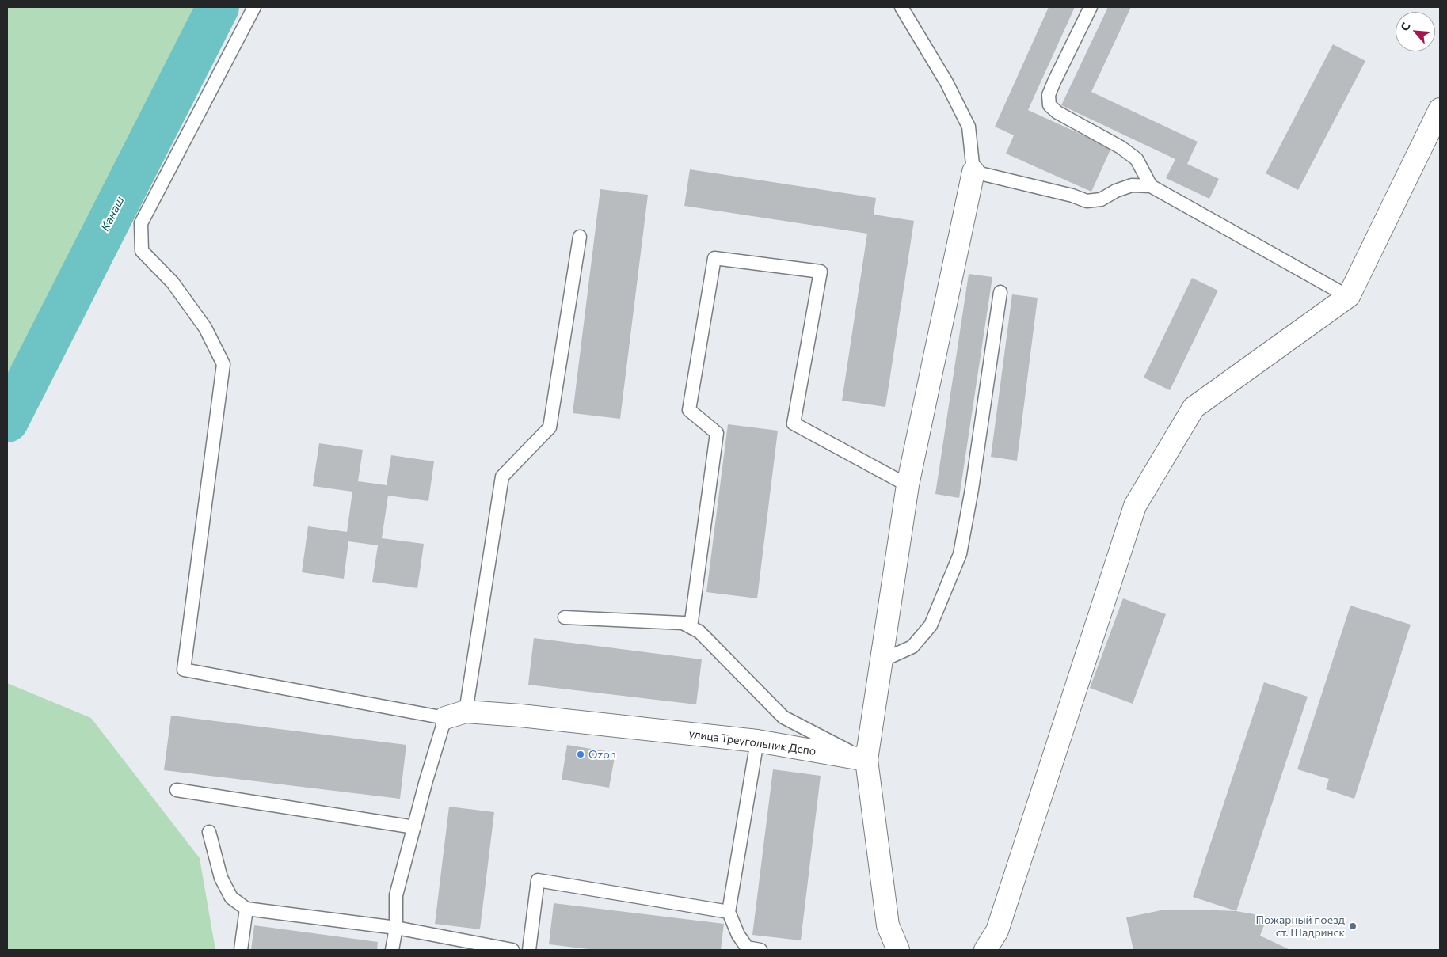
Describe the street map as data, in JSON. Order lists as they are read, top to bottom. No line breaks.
{"streets":{"street":["улица Треугольник Депо"]},"water":["Канаш"],"places":["Ozon","Пожарный поезд ст. Шадринск"],"north":"top left"}
